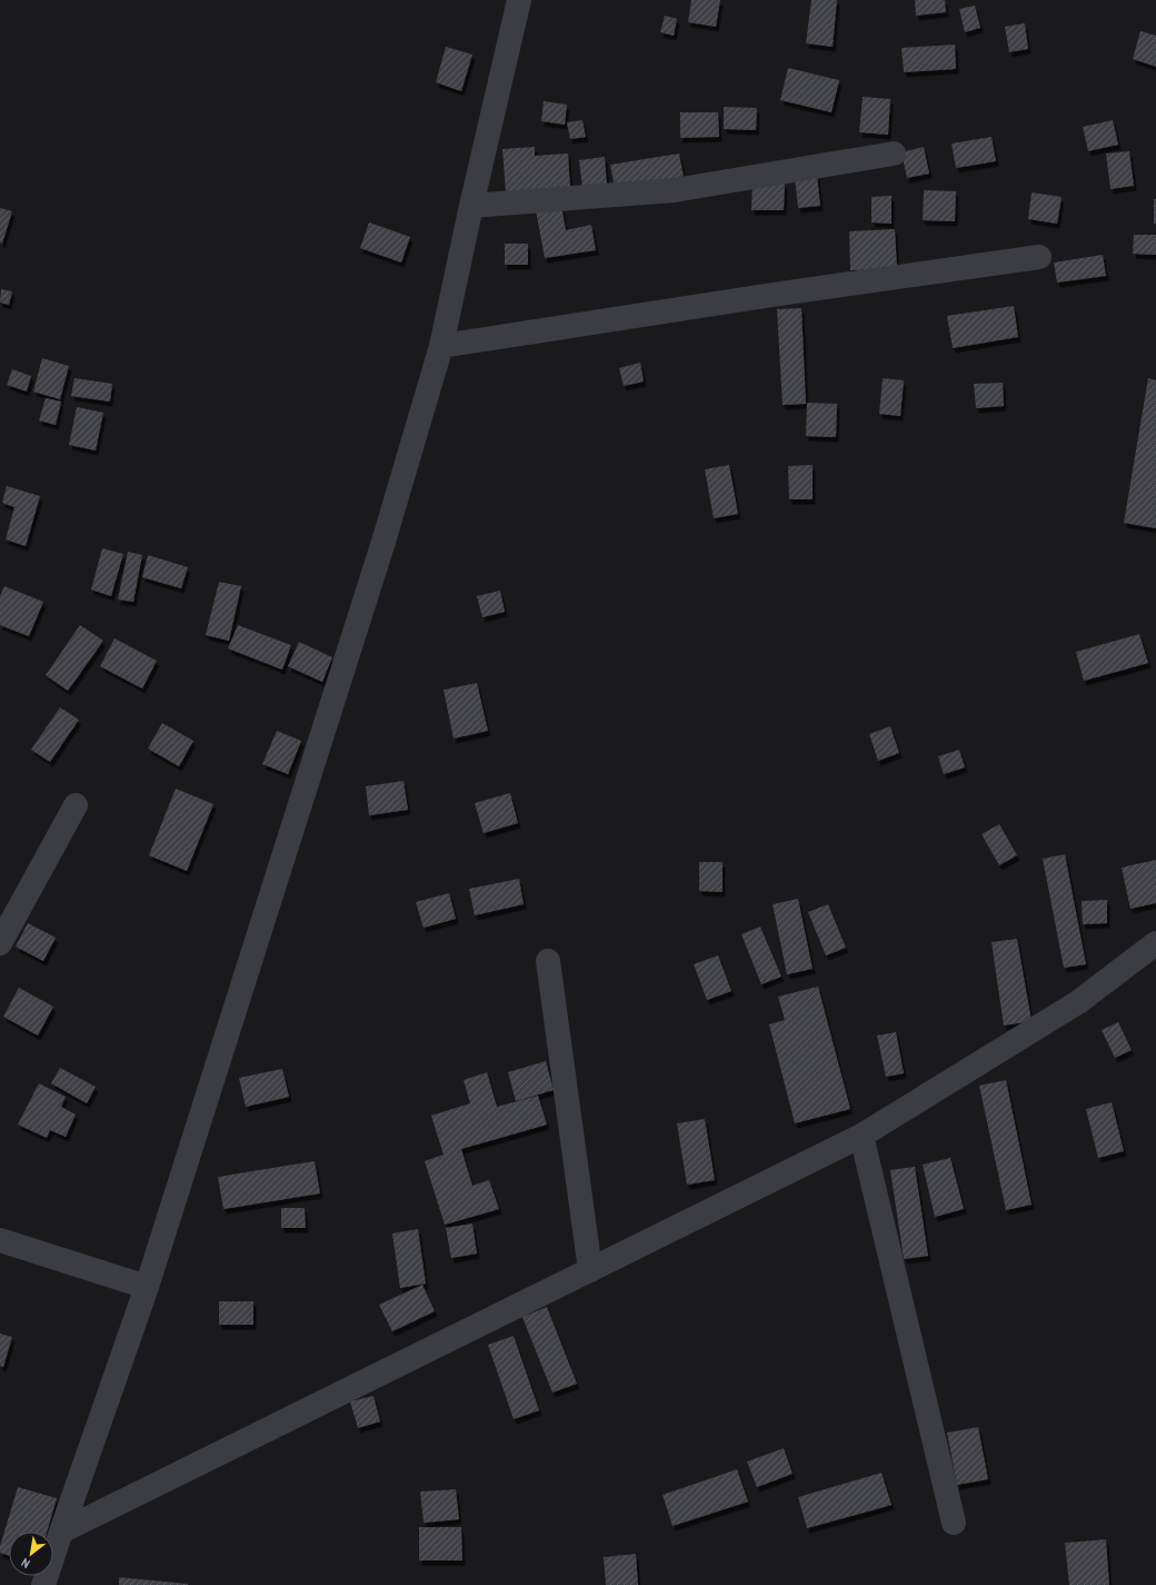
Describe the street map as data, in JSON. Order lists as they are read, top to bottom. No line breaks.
{"north":"bottom left"}
